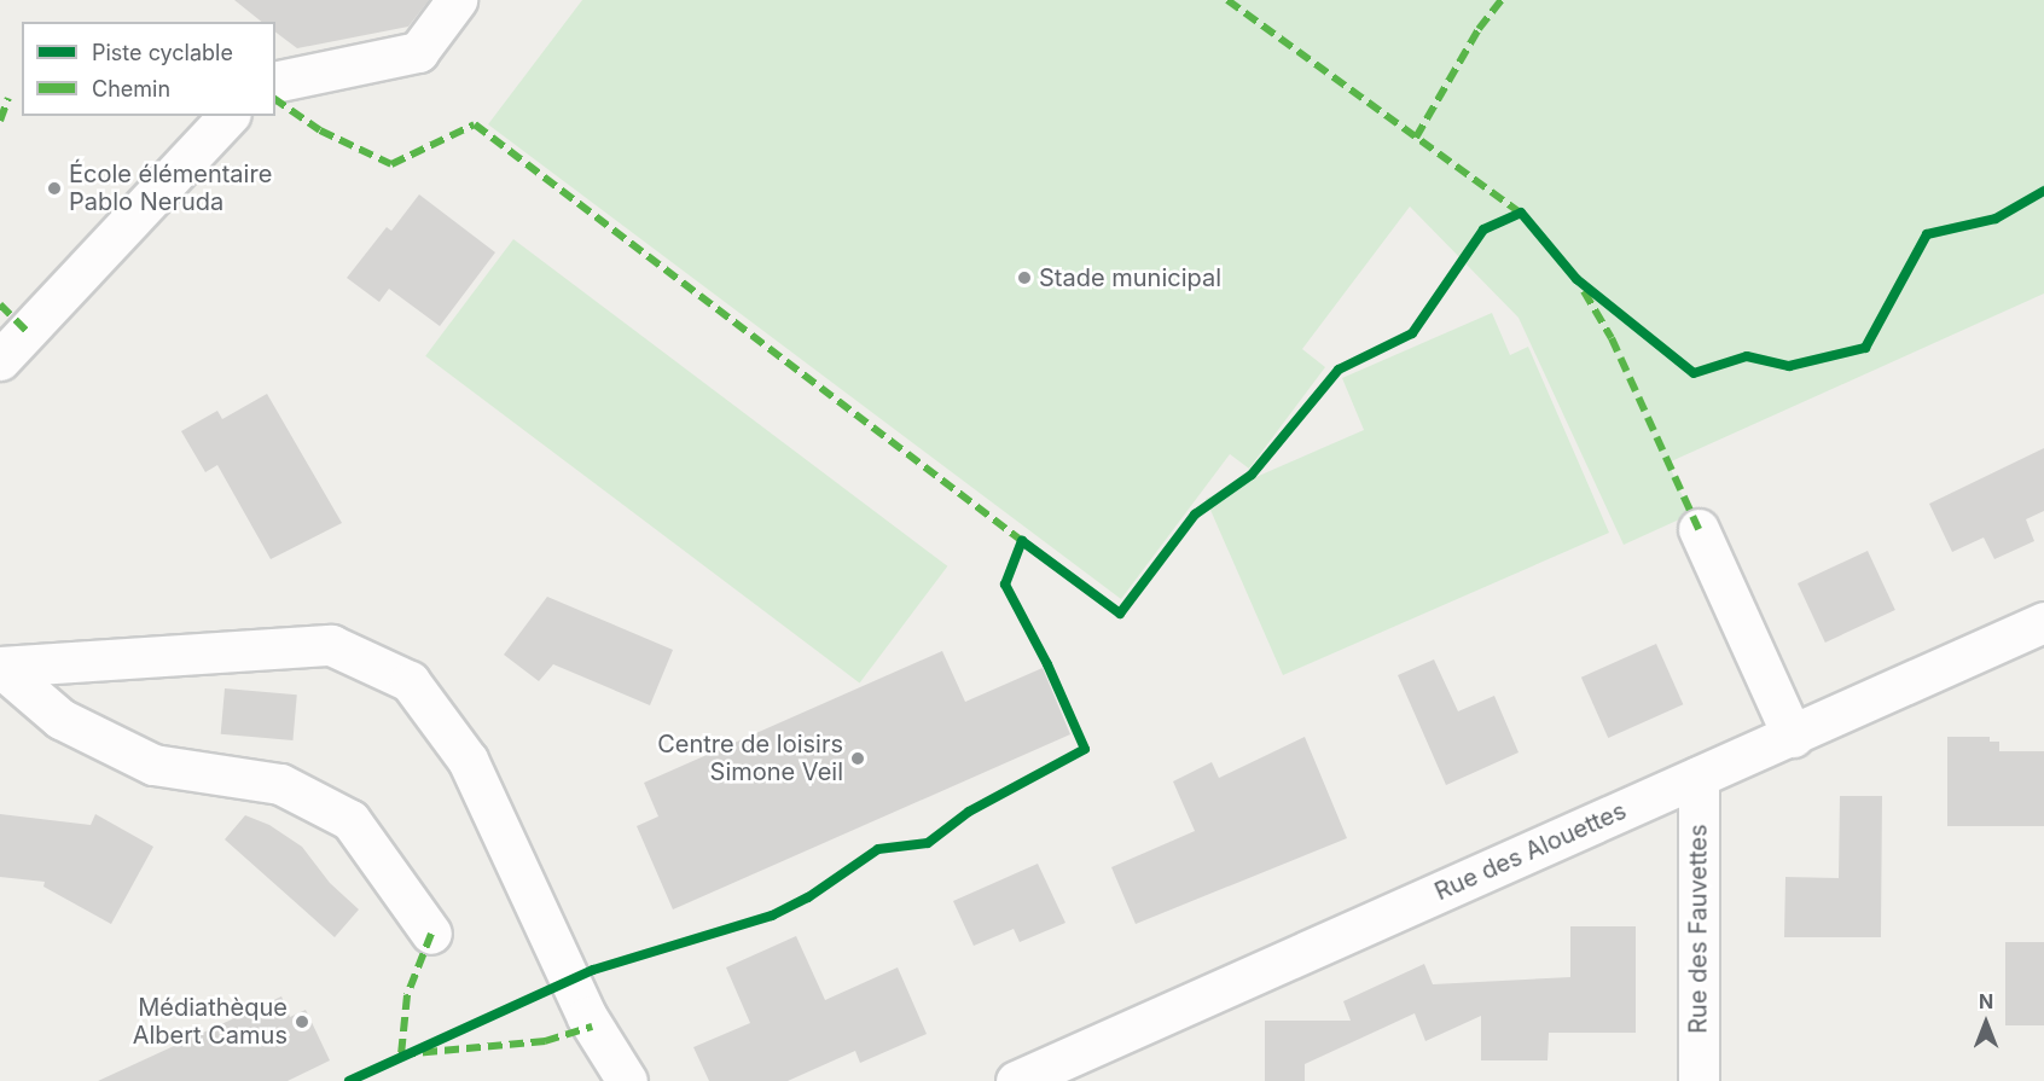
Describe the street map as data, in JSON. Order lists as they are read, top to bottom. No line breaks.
{"streets":{"street":["Rue des Alouettes","Rue des Fauvettes"]},"crossings":[["Rue des Alouettes","Rue des Fauvettes"]],"places":["École élémentaire Pablo Neruda","Stade municipal","Centre de loisirs Simone Veil","Médiathèque Albert Camus"],"legend":["Piste cyclable","Chemin"],"north":"top"}
